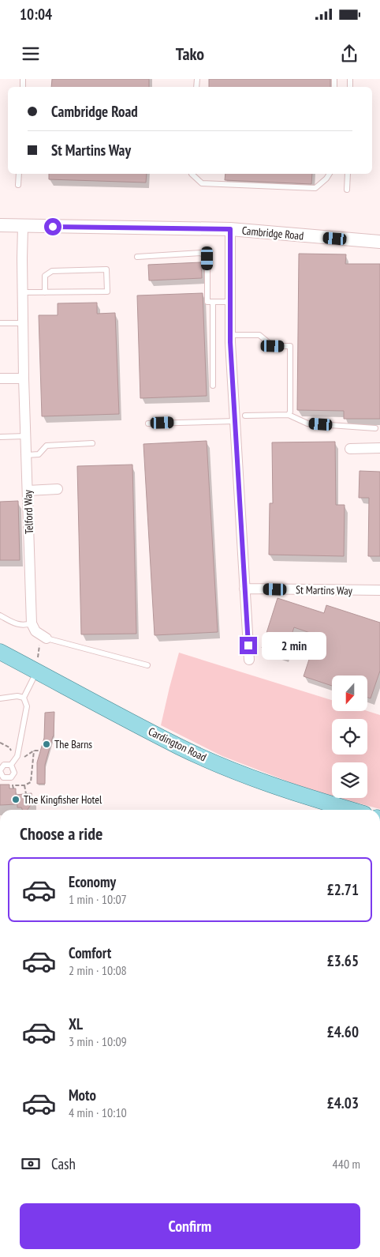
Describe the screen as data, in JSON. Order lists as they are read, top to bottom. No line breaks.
{"streets":{"main road":["Cardington Road"],"street":["Cambridge Road","Telford Way","St Martins Way"]},"crossings":[["Cambridge Road","Telford Way"]],"places":["The Barns","The Kingfisher Hotel"],"north":"bottom","page":{"status":"10:04","header":"Tako","banner":["Cambridge Road","St Martins Way"],"bubble":"2 min","heading":"Choose a ride","list":[{"name":"Economy","note":"1 min · 10:07","value":"£2.71"},{"name":"Comfort","note":"2 min · 10:08","value":"£3.65"},{"name":"XL","note":"3 min · 10:09","value":"£4.60"},{"name":"Moto","note":"4 min · 10:10","value":"£4.03"}],"pay":["Cash","440 m"],"buttons":"Confirm"}}
